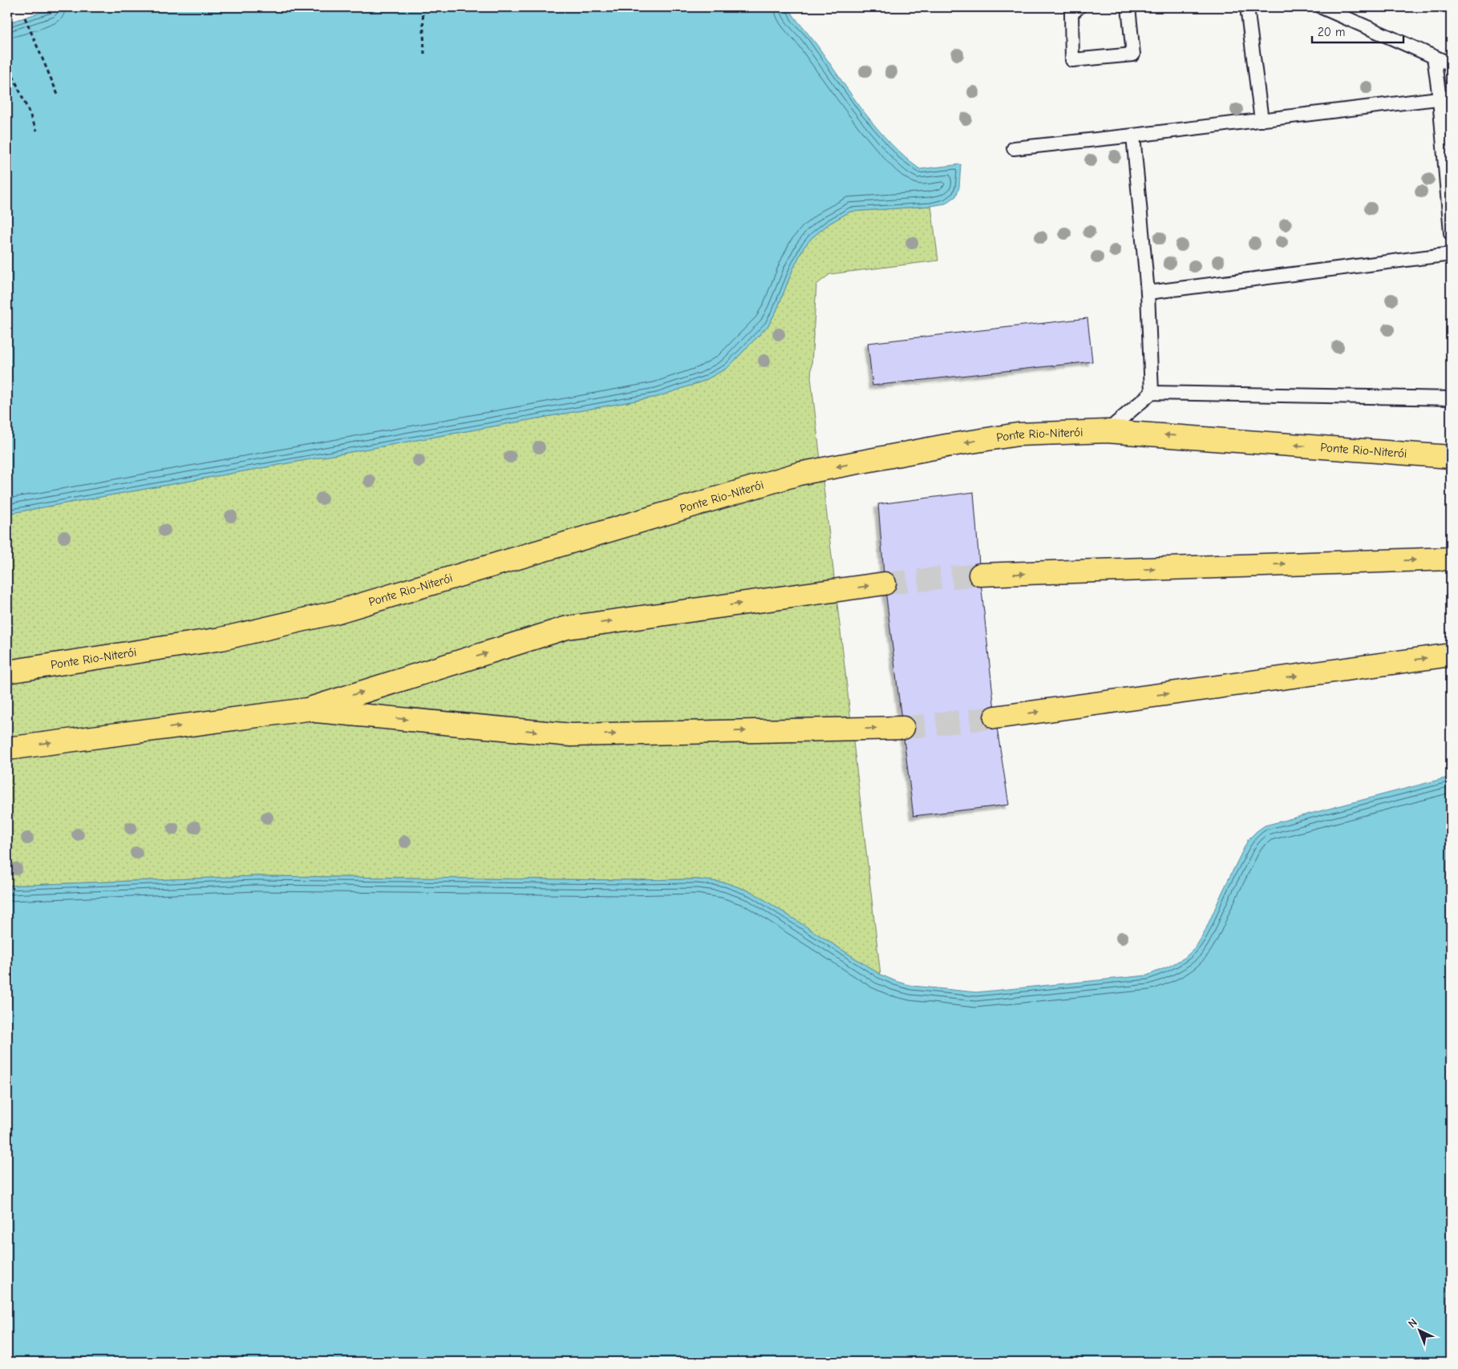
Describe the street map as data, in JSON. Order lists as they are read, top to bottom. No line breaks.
{"streets":{"highway":["Ponte Rio-Niterói"]},"scale_bar":"20 m","north":"top left"}
